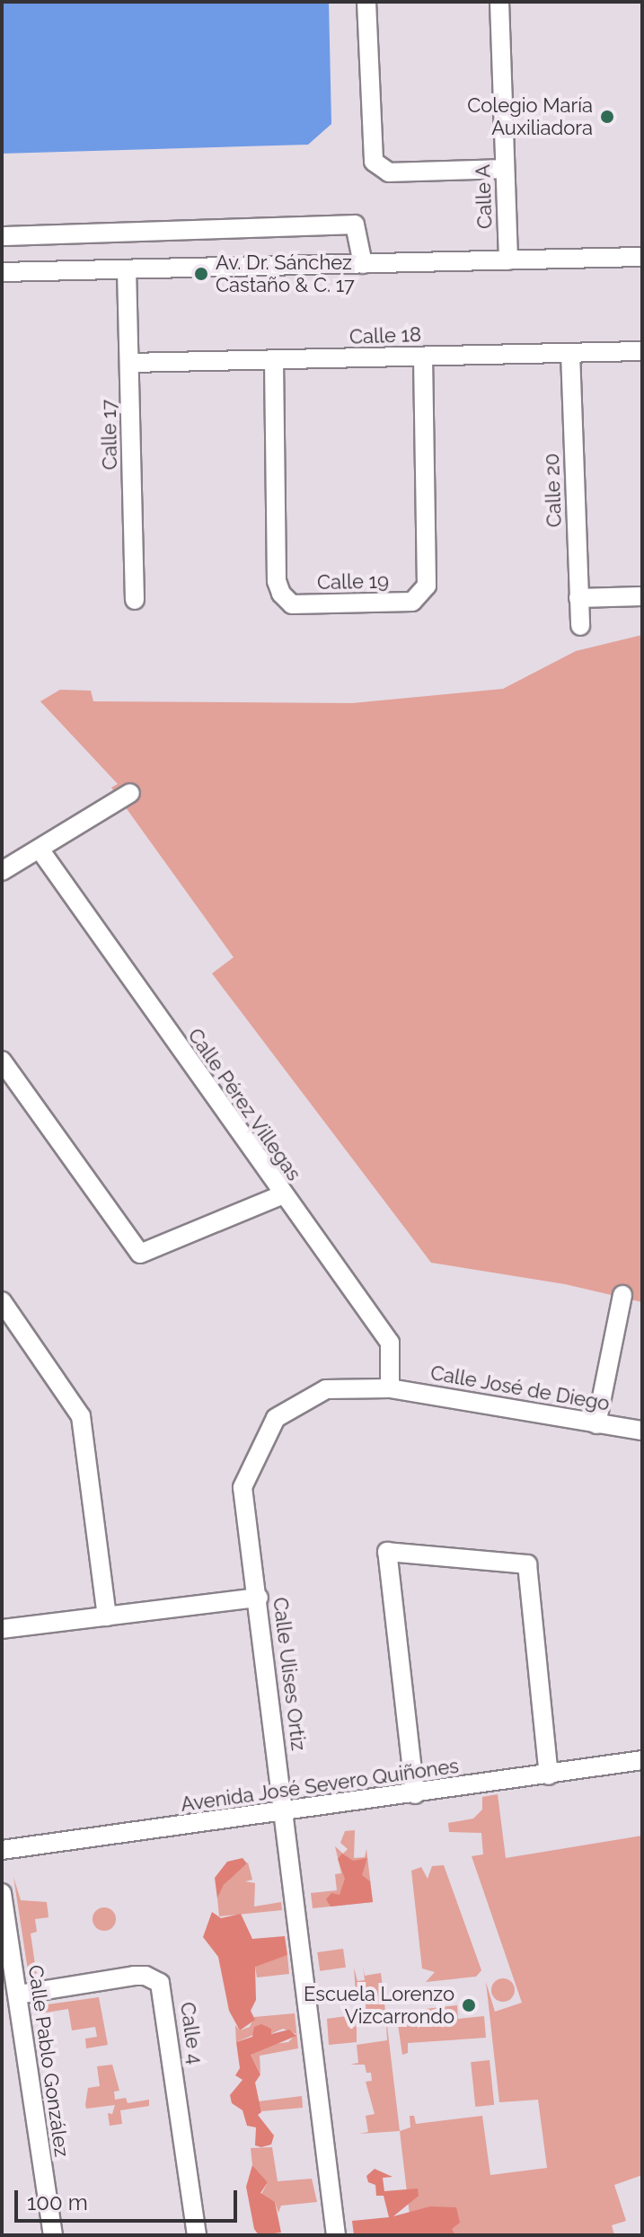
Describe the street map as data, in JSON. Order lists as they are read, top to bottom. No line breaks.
{"streets":{"street":["Calle A","Calle 18","Calle 17","Calle 20","Calle 19","Calle Pérez Villegas","Calle José de Diego","Calle Ulises Ortiz","Avenida José Severo Quiñones","Calle 4","Calle Pablo González"]},"crossings":[["Calle 18","Calle 17"],["Calle 18","Calle 20"],["Calle 18","Calle 19"],["Calle Pérez Villegas","Calle José de Diego"],["Calle Pérez Villegas","Calle Ulises Ortiz"],["Calle José de Diego","Calle Ulises Ortiz"],["Calle Ulises Ortiz","Avenida José Severo Quiñones"],["Calle 4","Calle Pablo González"]],"places":["Colegio María Auxiliadora","Av. Dr. Sánchez Castaño & C. 17","Escuela Lorenzo Vizcarrondo"],"scale_bar":"100 m"}
